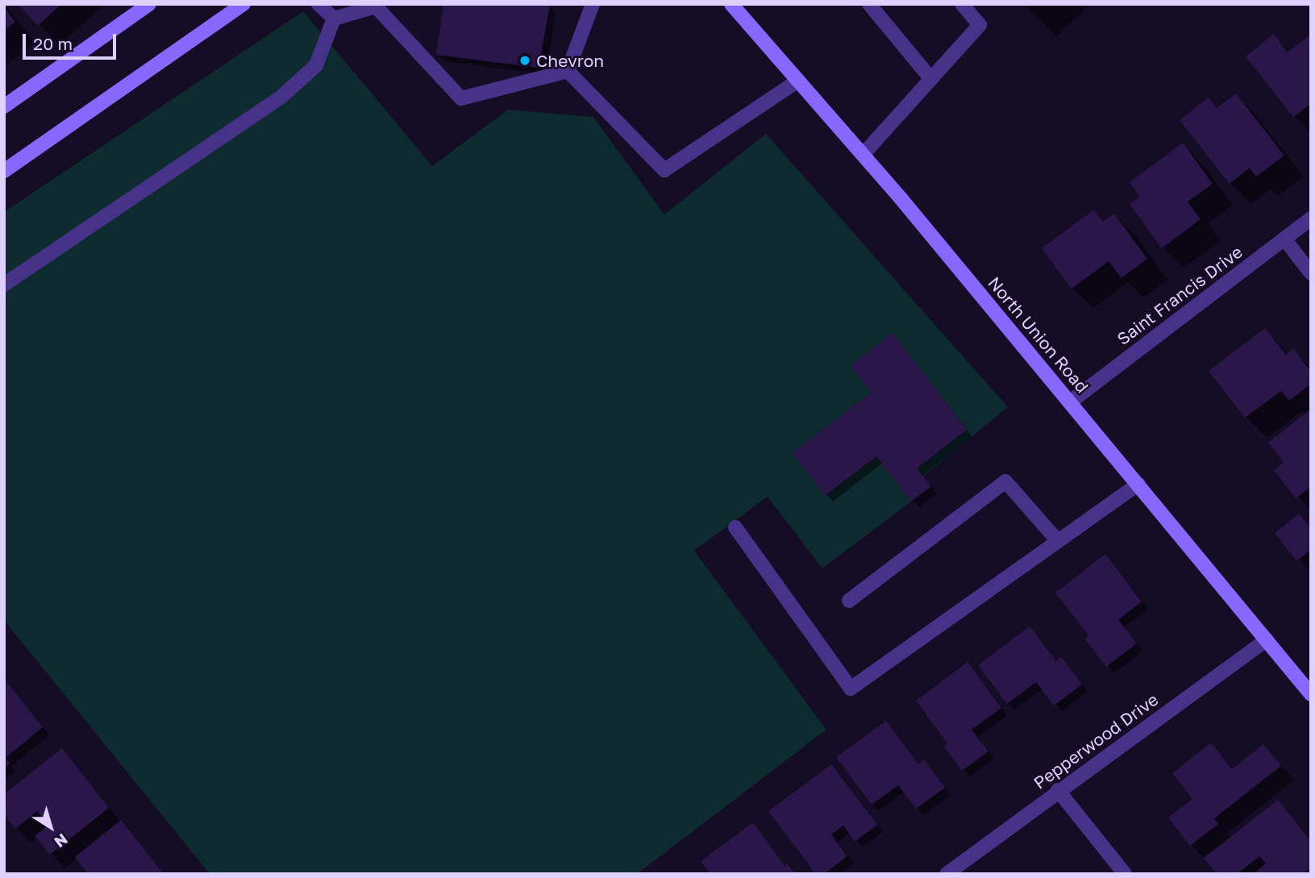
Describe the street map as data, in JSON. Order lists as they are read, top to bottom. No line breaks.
{"streets":{"street":["Saint Francis Drive","North Union Road","Pepperwood Drive"]},"crossings":[["Saint Francis Drive","North Union Road"],["North Union Road","Pepperwood Drive"]],"places":["Chevron"],"scale_bar":"20 m","north":"bottom right"}
